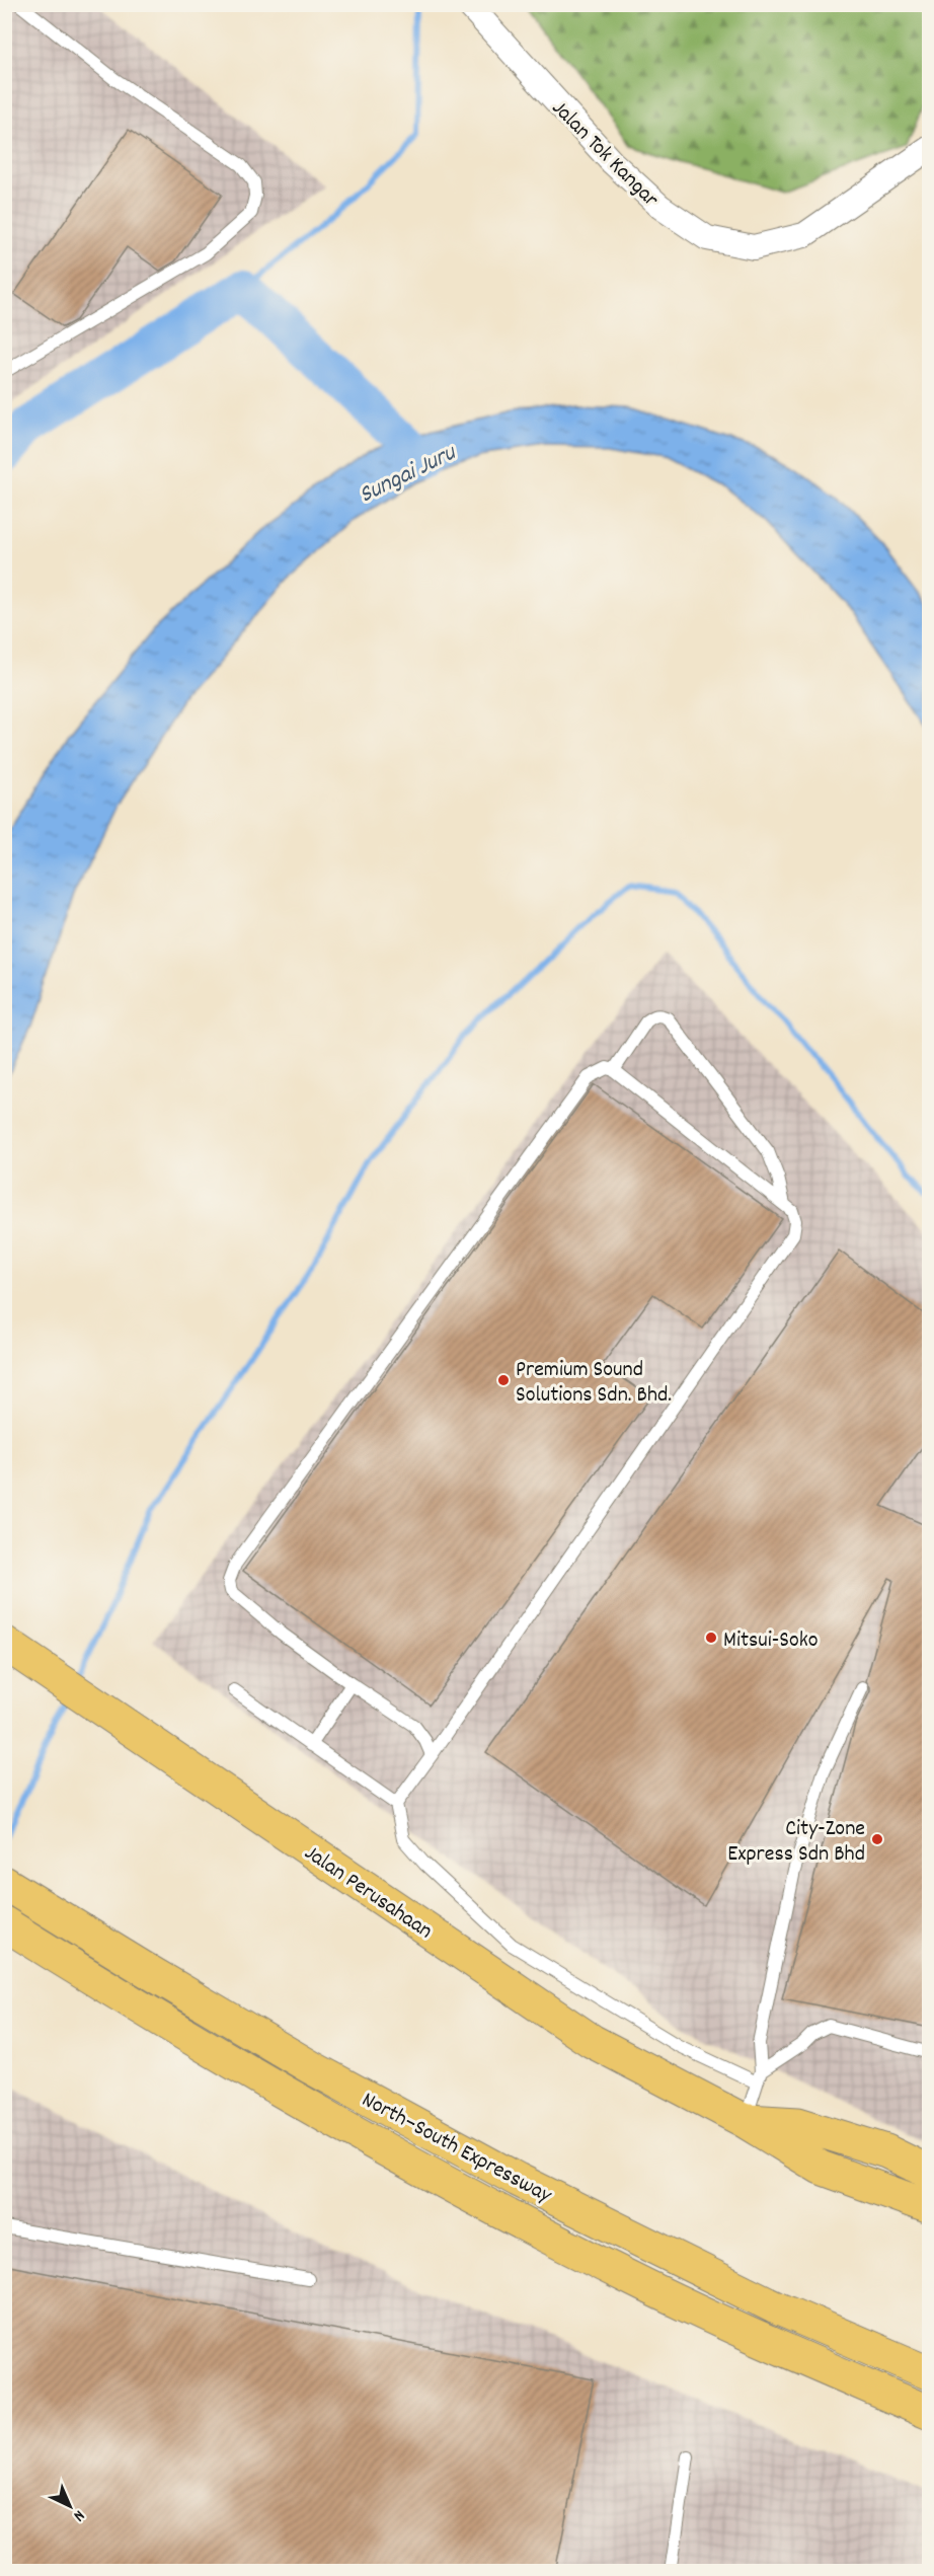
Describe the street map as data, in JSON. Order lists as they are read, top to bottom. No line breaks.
{"streets":{"main road":["Jalan Perusahaan","North–South Expressway"],"street":["Jalan Tok Kangar"]},"water":["Sungai Juru"],"places":["Premium Sound Solutions Sdn. Bhd.","Mitsui-Soko","City-Zone Express Sdn Bhd"],"north":"bottom right"}
